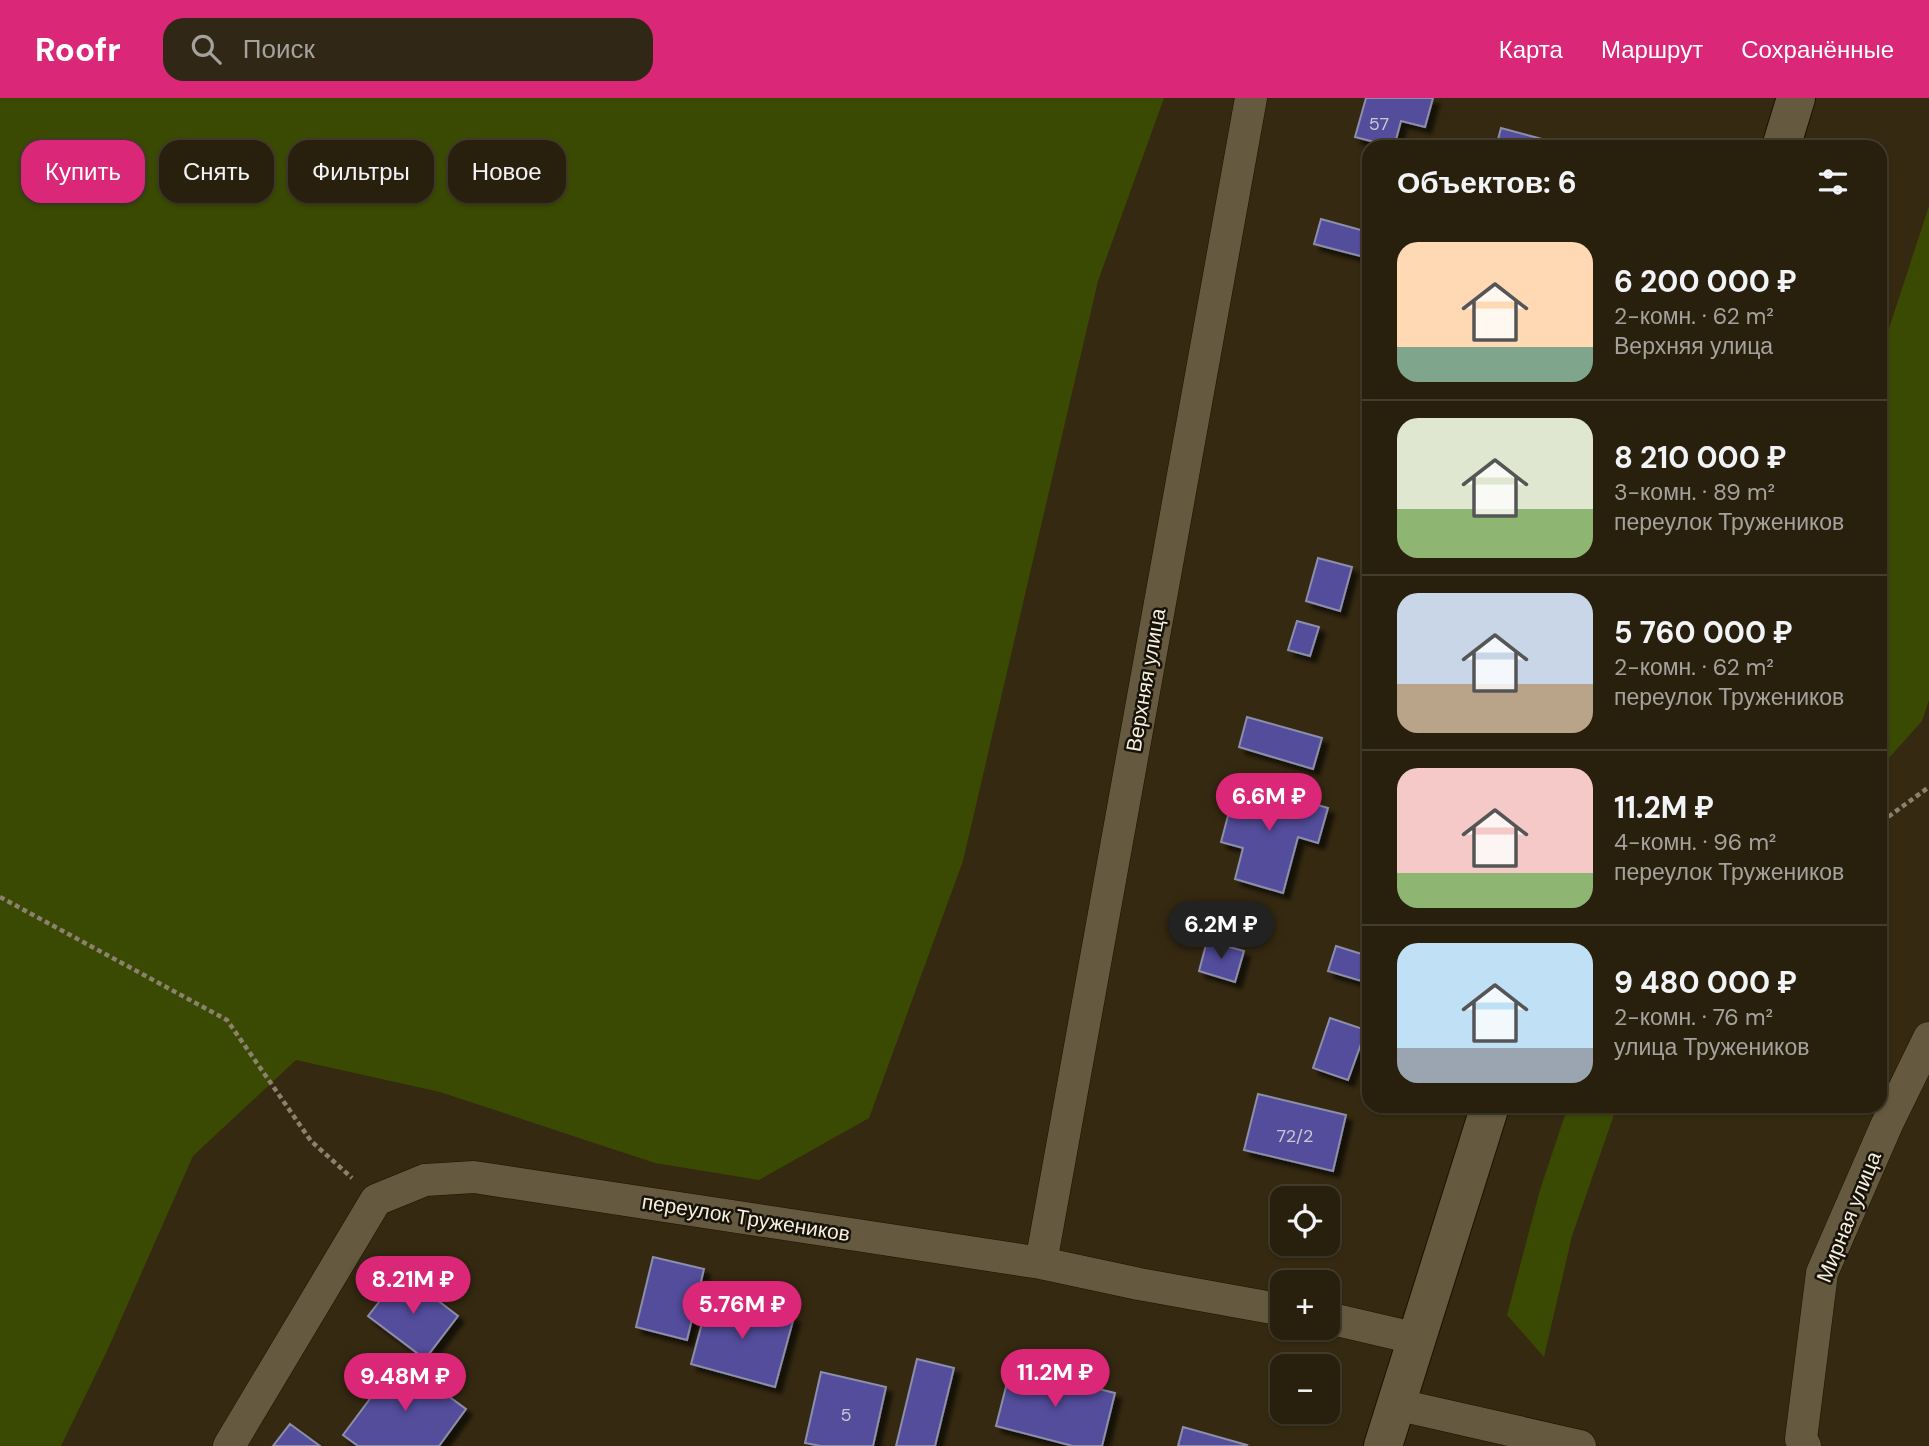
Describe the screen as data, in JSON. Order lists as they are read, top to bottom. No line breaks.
{"streets":{"street":["Верхняя улица","Мирная улица","переулок Тружеников"]},"crossings":[["Верхняя улица","переулок Тружеников"]],"house_numbers":["57","72/2","5"],"page":{"header":"Roofr","search":"Поиск","nav":["Карта","Маршрут","Сохранённые"],"chip":["Купить","Снять","Фильтры","Новое"],"heading":"Объектов: 6","list":[{"name":"6 200 000 ₽","note":"2-комн. · 62 m² · Верхняя улица"},{"name":"8 210 000 ₽","note":"3-комн. · 89 m² · переулок Тружеников"},{"name":"5 760 000 ₽","note":"2-комн. · 62 m² · переулок Тружеников"},{"name":"11.2M ₽","note":"4-комн. · 96 m² · переулок Тружеников"},{"name":"9 480 000 ₽","note":"2-комн. · 76 m² · улица Тружеников"}],"price":["6.6M ₽","6.2M ₽","8.21M ₽","5.76M ₽","11.2M ₽","9.48M ₽"],"map_buttons":["+","−"]}}
